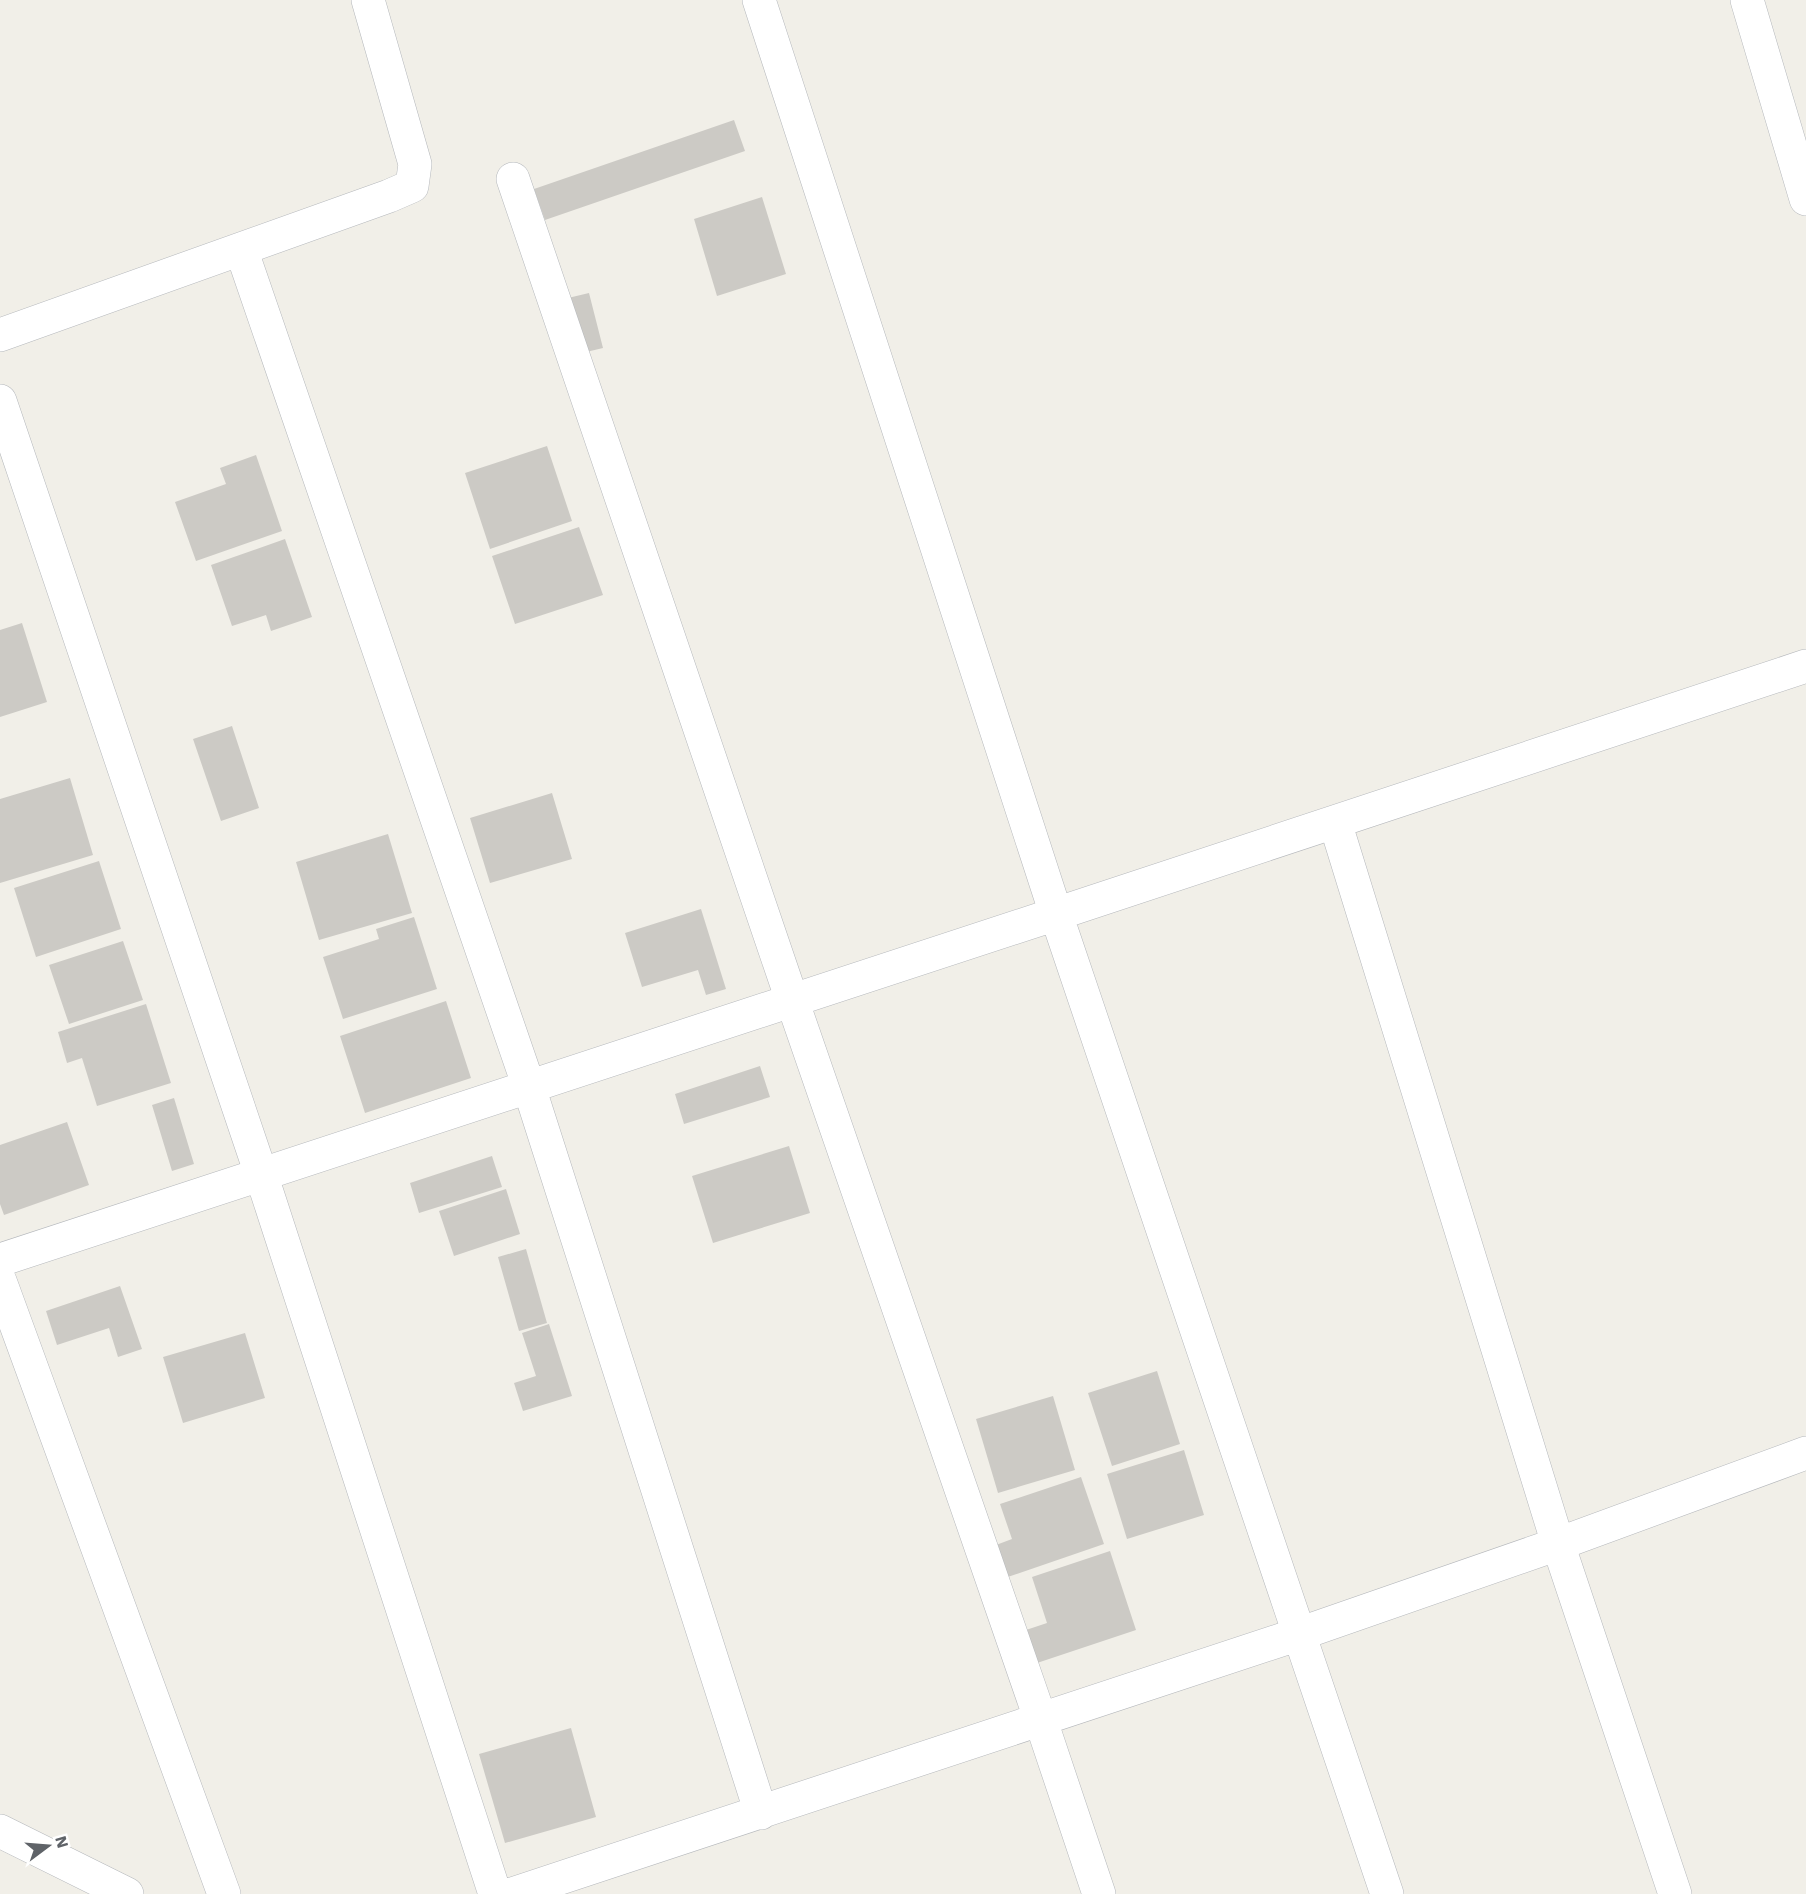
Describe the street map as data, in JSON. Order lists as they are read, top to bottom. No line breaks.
{"north":"right"}
